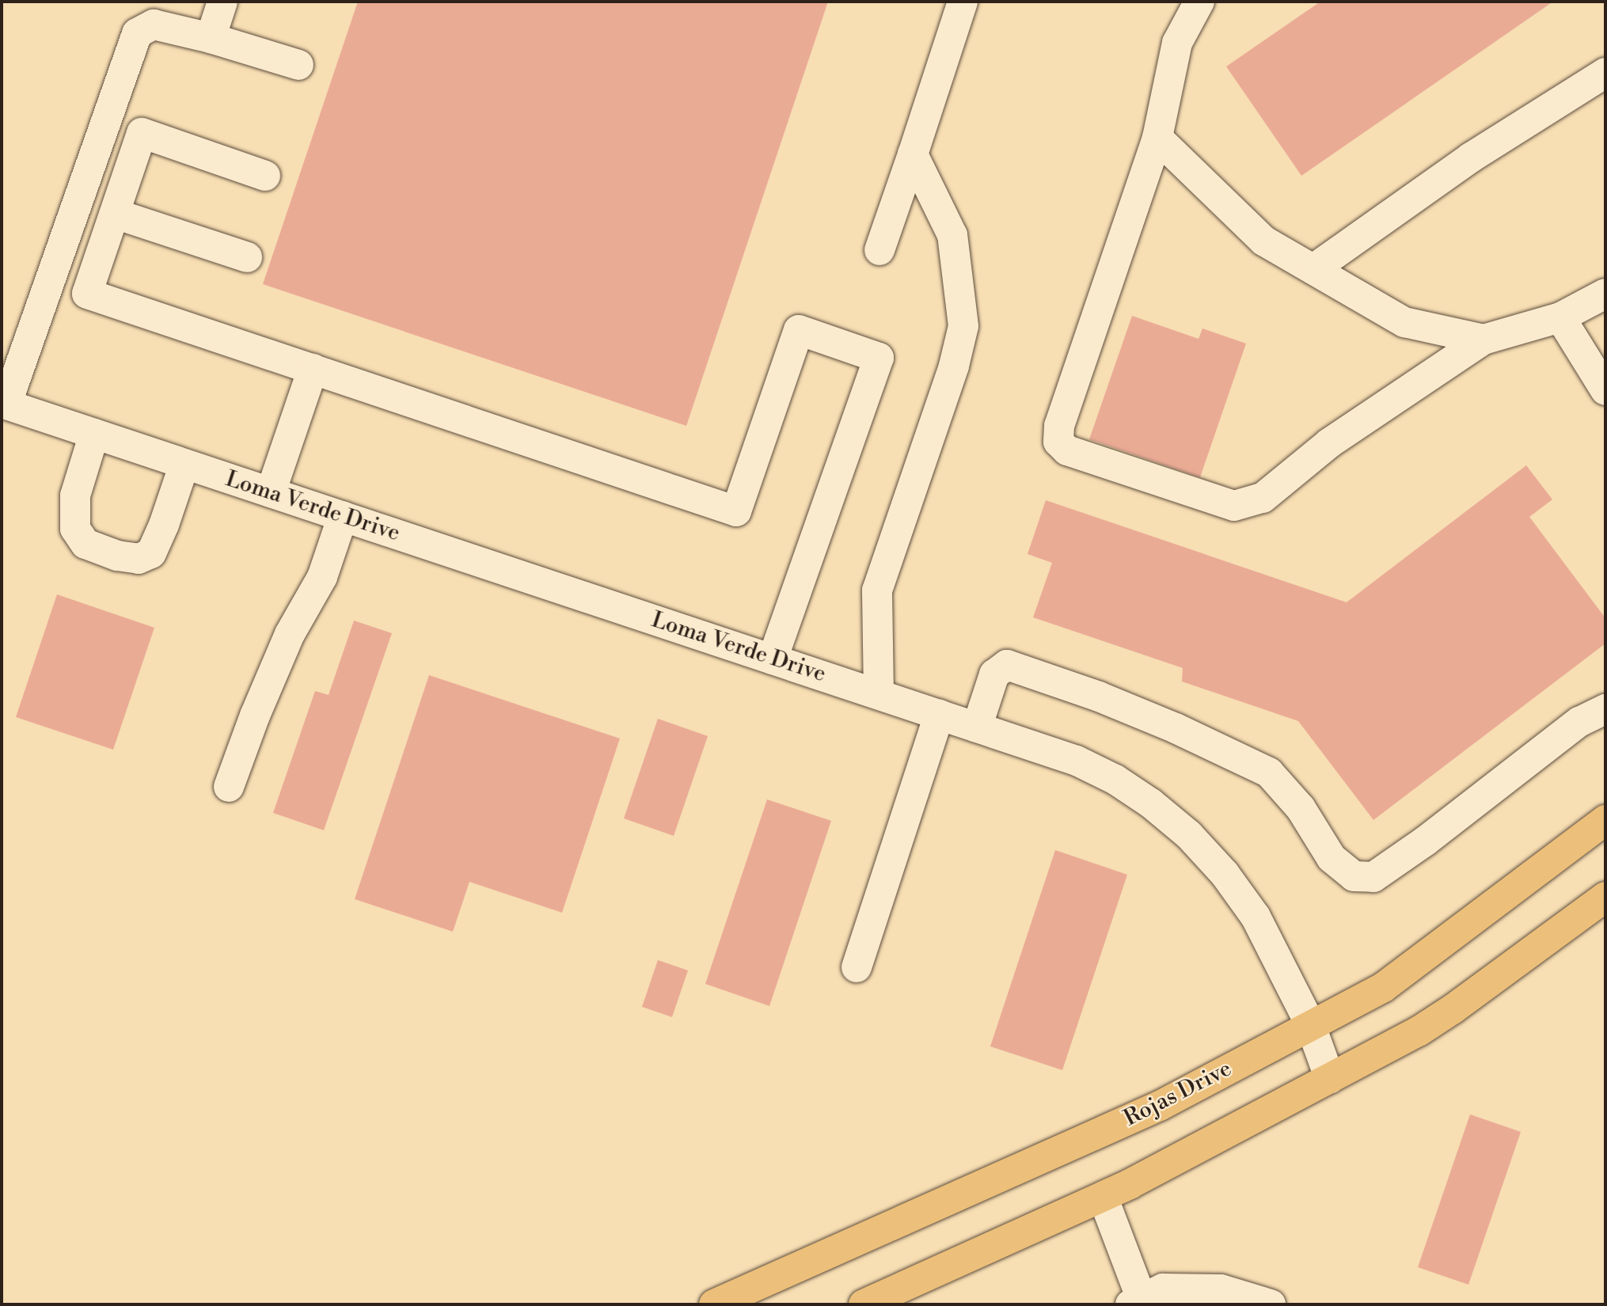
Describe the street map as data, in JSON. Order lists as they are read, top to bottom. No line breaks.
{"streets":{"main road":["Rojas Drive"],"street":["Loma Verde Drive"]},"crossings":[["Loma Verde Drive","Rojas Drive"]]}
